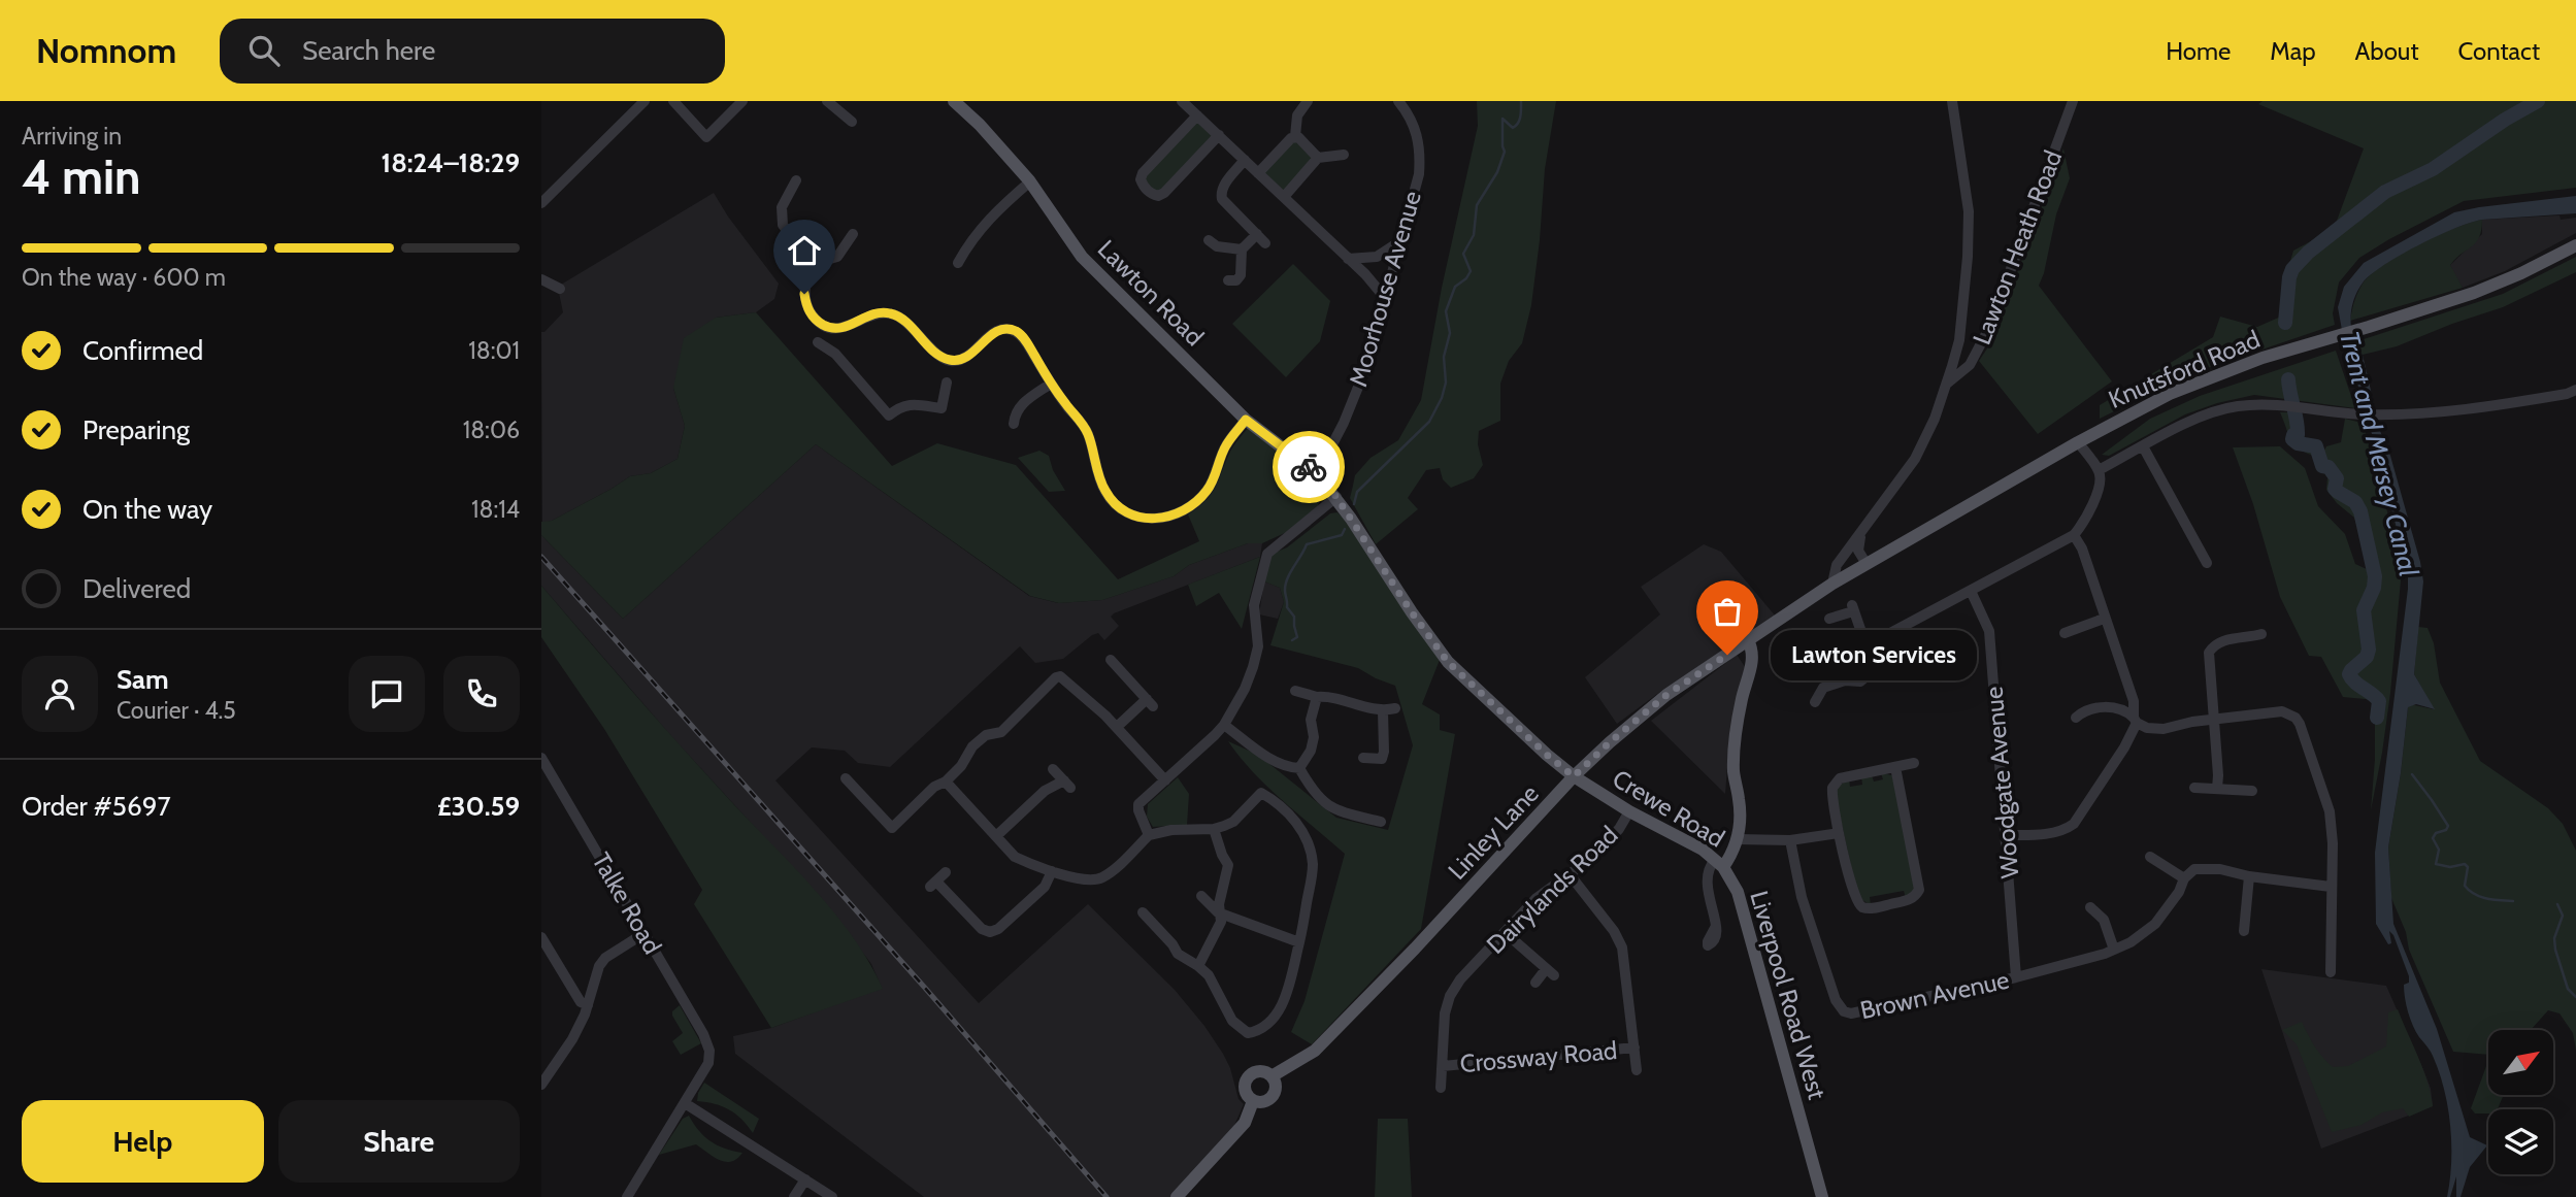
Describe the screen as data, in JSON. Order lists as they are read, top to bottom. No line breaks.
{"streets":{"main road":["Lawton Road","Knutsford Road","Crewe Road","Linley Lane","Liverpool Road West"],"street":["Lawton Heath Road","Moorhouse Avenue","Woodgate Avenue","Dairylands Road","Talke Road","Brown Avenue","Crossway Road"]},"crossings":[["Moorhouse Avenue","Lawton Road"],["Lawton Road","Crewe Road"],["Knutsford Road","Linley Lane"],["Woodgate Avenue","Brown Avenue"],["Crewe Road","Linley Lane"],["Crewe Road","Dairylands Road"],["Crewe Road","Liverpool Road West"],["Linley Lane","Liverpool Road West"],["Dairylands Road","Crossway Road"]],"water":["Trent and Mersey Canal"],"places":["Lawton Services"],"north":"top right","page":{"header":"Nomnom","search":"Search here","nav":["Home","Map","About","Contact"],"heading":["4 min","Arriving in","18:24–18:29"],"panel":["Sam","Courier · 4.5","Order #5697","£30.59"],"bar":"On the way · 600 m","list":[["Confirmed","18:01"],["Preparing","18:06"],["On the way","18:14"],"Delivered"],"bubble":"Lawton Services","buttons":["Help","Share"]}}
